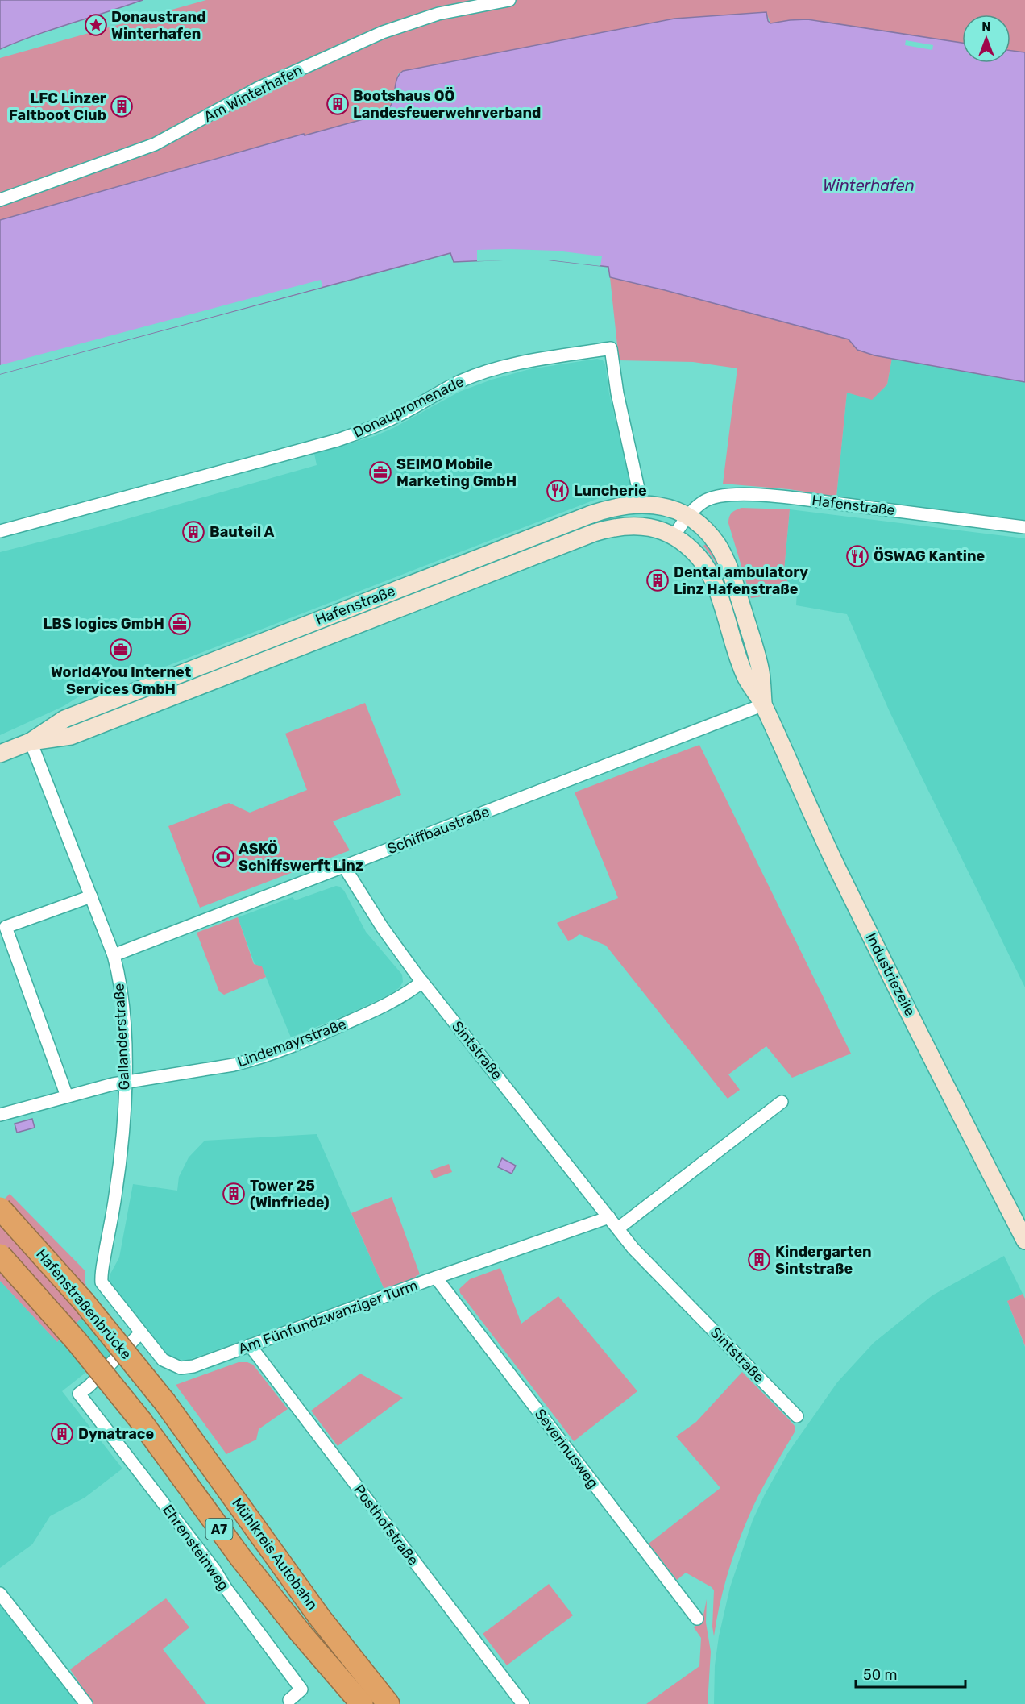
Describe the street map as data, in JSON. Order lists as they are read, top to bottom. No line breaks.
{"streets":{"highway":["Hafenstraßenbrücke","A7","Mühlkreis Autobahn"],"main road":["Hafenstraße","Industriezeile"],"street":["Am Winterhafen","Donaupromenade","Schiffbaustraße","Gallanderstraße","Lindemayrstraße","Sintstraße","Am Fünfundzwanziger Turm","Severinusweg","Posthofstraße","Ehrensteinweg"]},"crossings":[["Donaupromenade","Hafenstraße"],["Hafenstraße","Schiffbaustraße"],["Hafenstraße","Industriezeile"],["Hafenstraße","Gallanderstraße"],["Schiffbaustraße","Industriezeile"],["Schiffbaustraße","Gallanderstraße"],["Schiffbaustraße","Sintstraße"],["Gallanderstraße","Lindemayrstraße"],["Gallanderstraße","Am Fünfundzwanziger Turm"],["Gallanderstraße","Ehrensteinweg"],["Lindemayrstraße","Sintstraße"],["Sintstraße","Am Fünfundzwanziger Turm"],["Hafenstraßenbrücke","Mühlkreis Autobahn"],["Am Fünfundzwanziger Turm","Severinusweg"],["Am Fünfundzwanziger Turm","Posthofstraße"],["Am Fünfundzwanziger Turm","Ehrensteinweg"]],"water":["Winterhafen"],"places":{"place":["Donaustrand Winterhafen"],"building":["Bootshaus OÖ Landesfeuerwehrverband","LFC Linzer Faltboot Club","Bauteil A","Dental ambulatory Linz Hafenstraße","Tower 25 (Winfriede)","Kindergarten Sintstraße","Dynatrace"],"office":["SEIMO Mobile Marketing GmbH","LBS logics GmbH","World4You Internet Services GmbH"],"restaurant":["Luncherie","ÖSWAG Kantine"],"sports":["ASKÖ Schiffswerft Linz"]},"scale_bar":"50 m","north":"top"}
